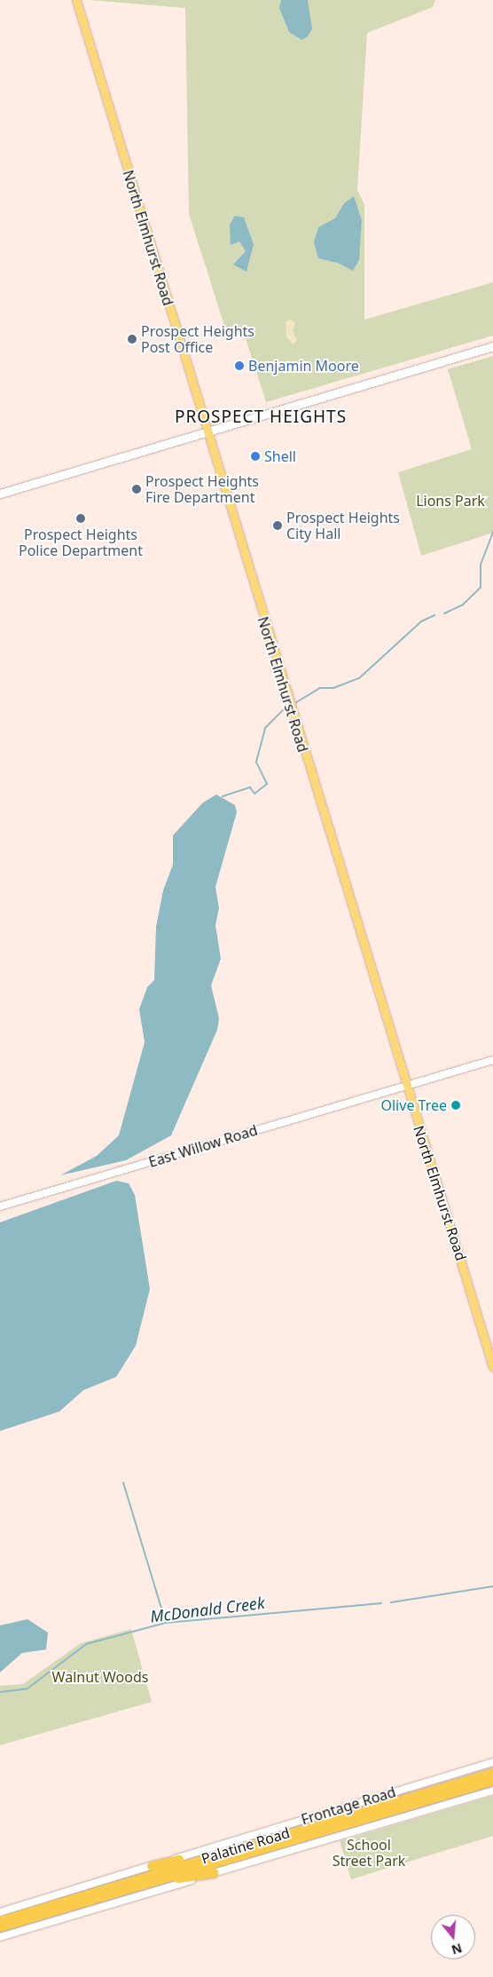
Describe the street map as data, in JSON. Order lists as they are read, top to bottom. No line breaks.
{"streets":{"highway":["Palatine Road"],"main road":["North Elmhurst Road"],"street":["East Willow Road","Frontage Road"]},"crossings":[["North Elmhurst Road","East Willow Road"]],"districts":["PROSPECT HEIGHTS"],"water":["McDonald Creek"],"parks":["Lions Park","Walnut Woods","School Street Park"],"places":["Prospect Heights Post Office","Benjamin Moore","Shell","Prospect Heights Fire Department","Prospect Heights Police Department","Prospect Heights City Hall","Olive Tree"],"north":"bottom"}
